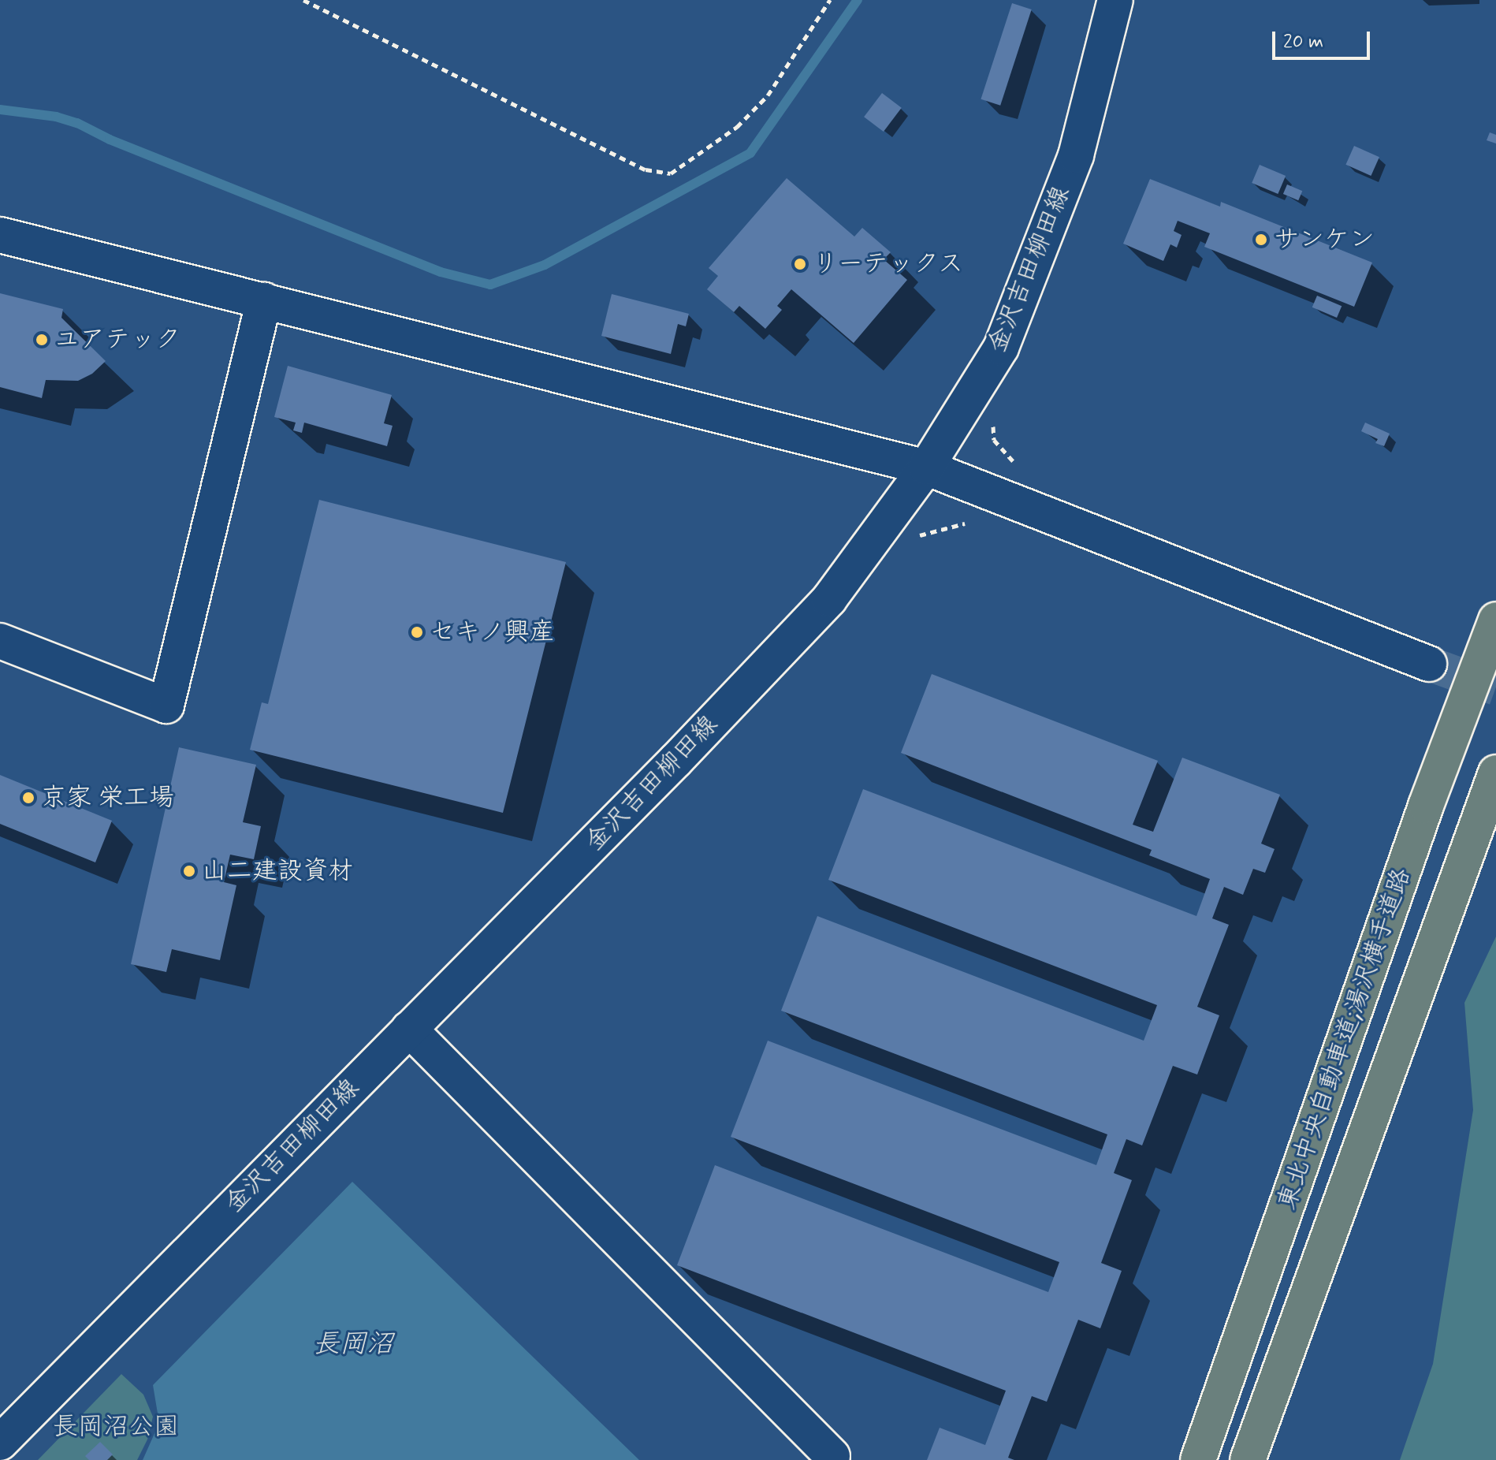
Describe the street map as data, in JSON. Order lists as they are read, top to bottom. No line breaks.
{"streets":{"highway":["東北中央自動車道;湯沢横手道路"],"street":["金沢吉田柳田線"]},"water":["長岡沼"],"parks":["長岡沼公園"],"places":["サンケン","リーテックス","ユアテック","セキノ興産","京家 栄工場","山二建設資材"],"scale_bar":"20 m"}
